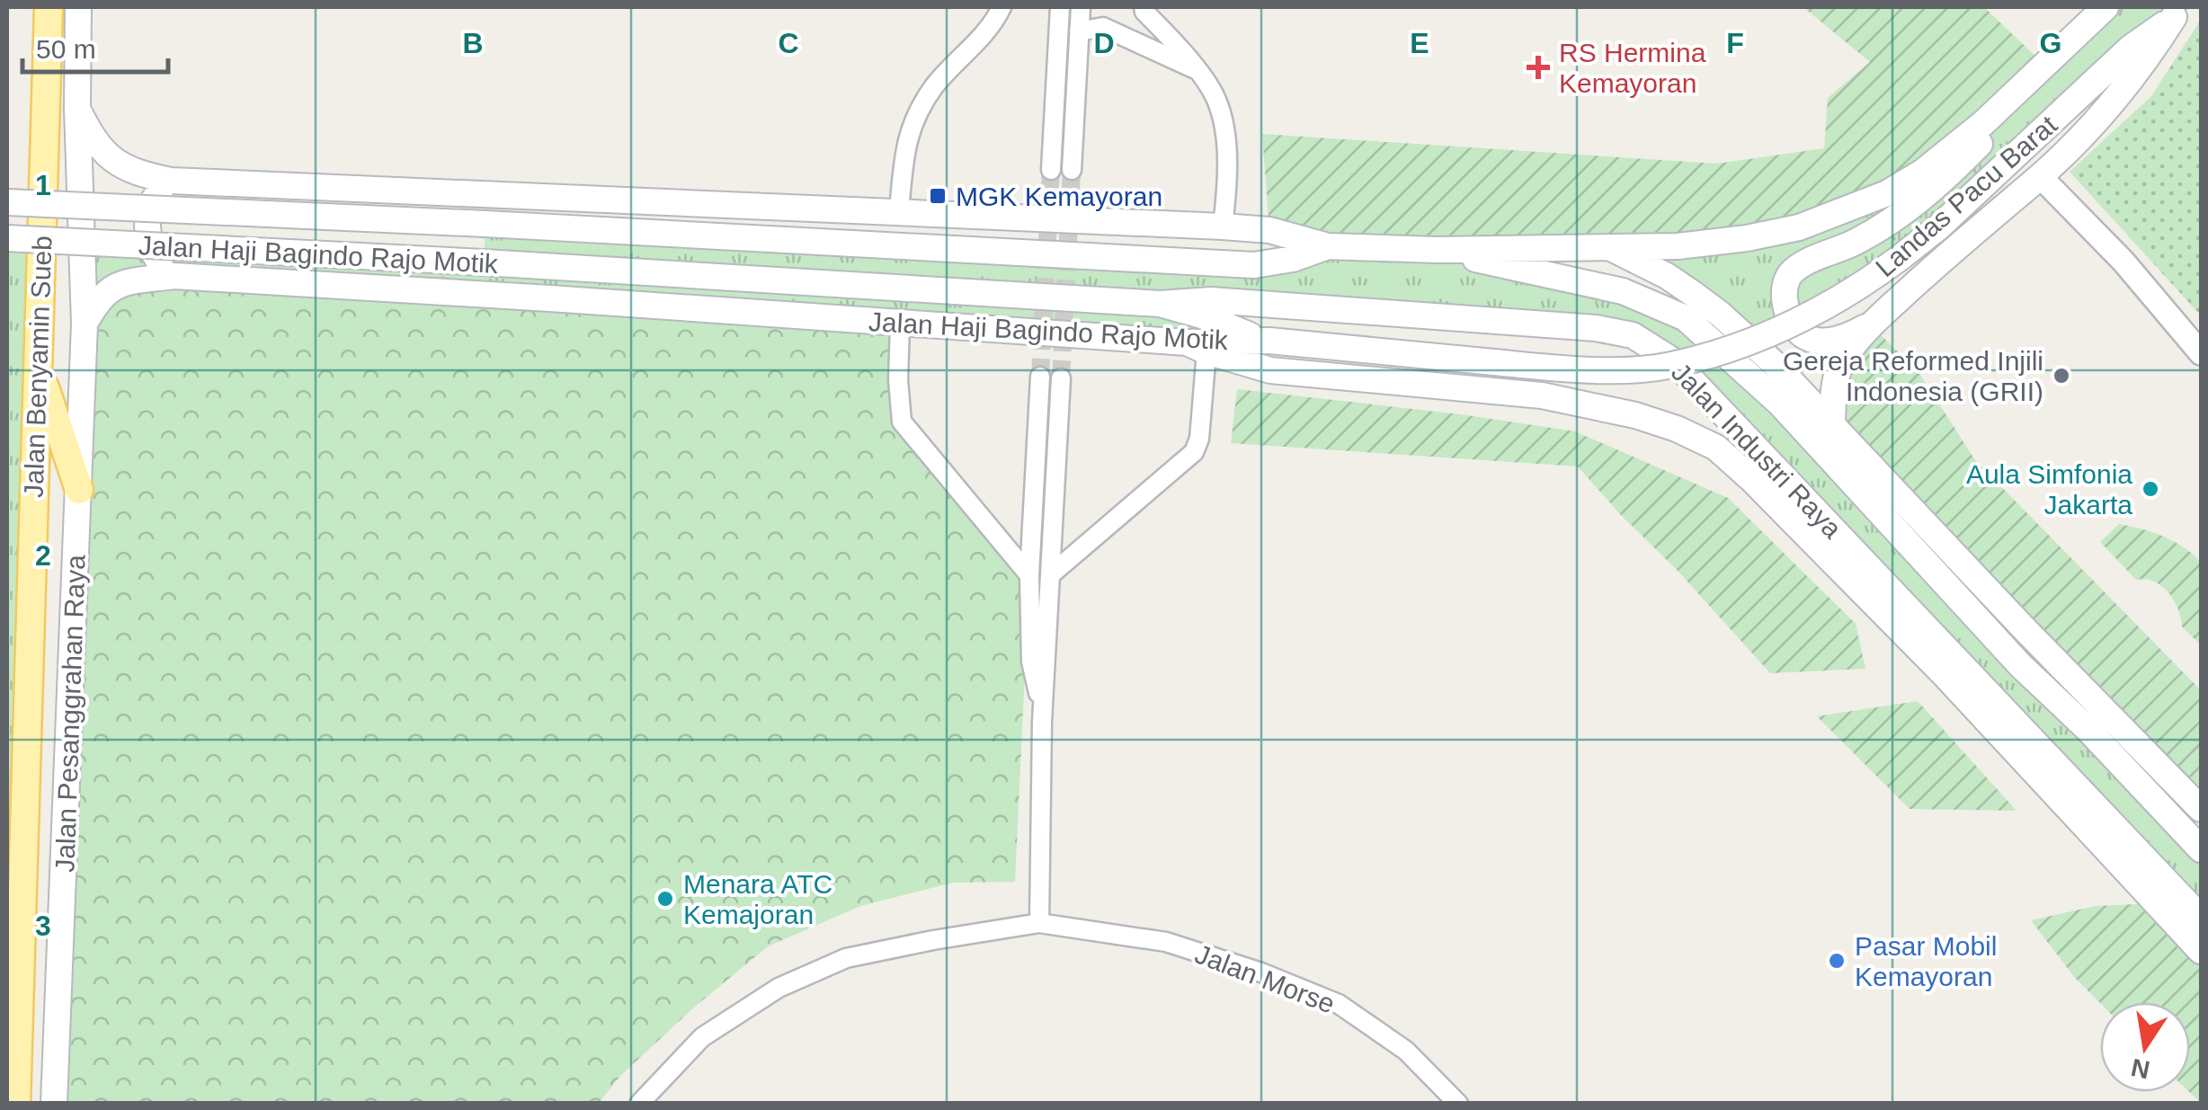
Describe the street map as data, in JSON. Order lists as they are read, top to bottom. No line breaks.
{"streets":{"main road":["Landas Pacu Barat","Jalan Haji Bagindo Rajo Motik","Jalan Benyamin Sueb","Jalan Industri Raya","Jalan Pesanggrahan Raya"],"street":["Jalan Morse"]},"crossings":[["Landas Pacu Barat","Jalan Haji Bagindo Rajo Motik"],["Jalan Haji Bagindo Rajo Motik","Jalan Benyamin Sueb"],["Jalan Haji Bagindo Rajo Motik","Jalan Industri Raya"],["Jalan Haji Bagindo Rajo Motik","Jalan Pesanggrahan Raya"],["Jalan Benyamin Sueb","Jalan Pesanggrahan Raya"]],"places":{"health":["RS Hermina Kemayoran"],"transit":["MGK Kemayoran"],"other":["Gereja Reformed Injili Indonesia (GRII)","Aula Simfonia Jakarta","Menara ATC Kemajoran","Pasar Mobil Kemayoran"]},"scale_bar":"50 m","north":"bottom","grid":{"columns":["B","C","D","E","F","G"],"rows":["1","2","3"]}}
